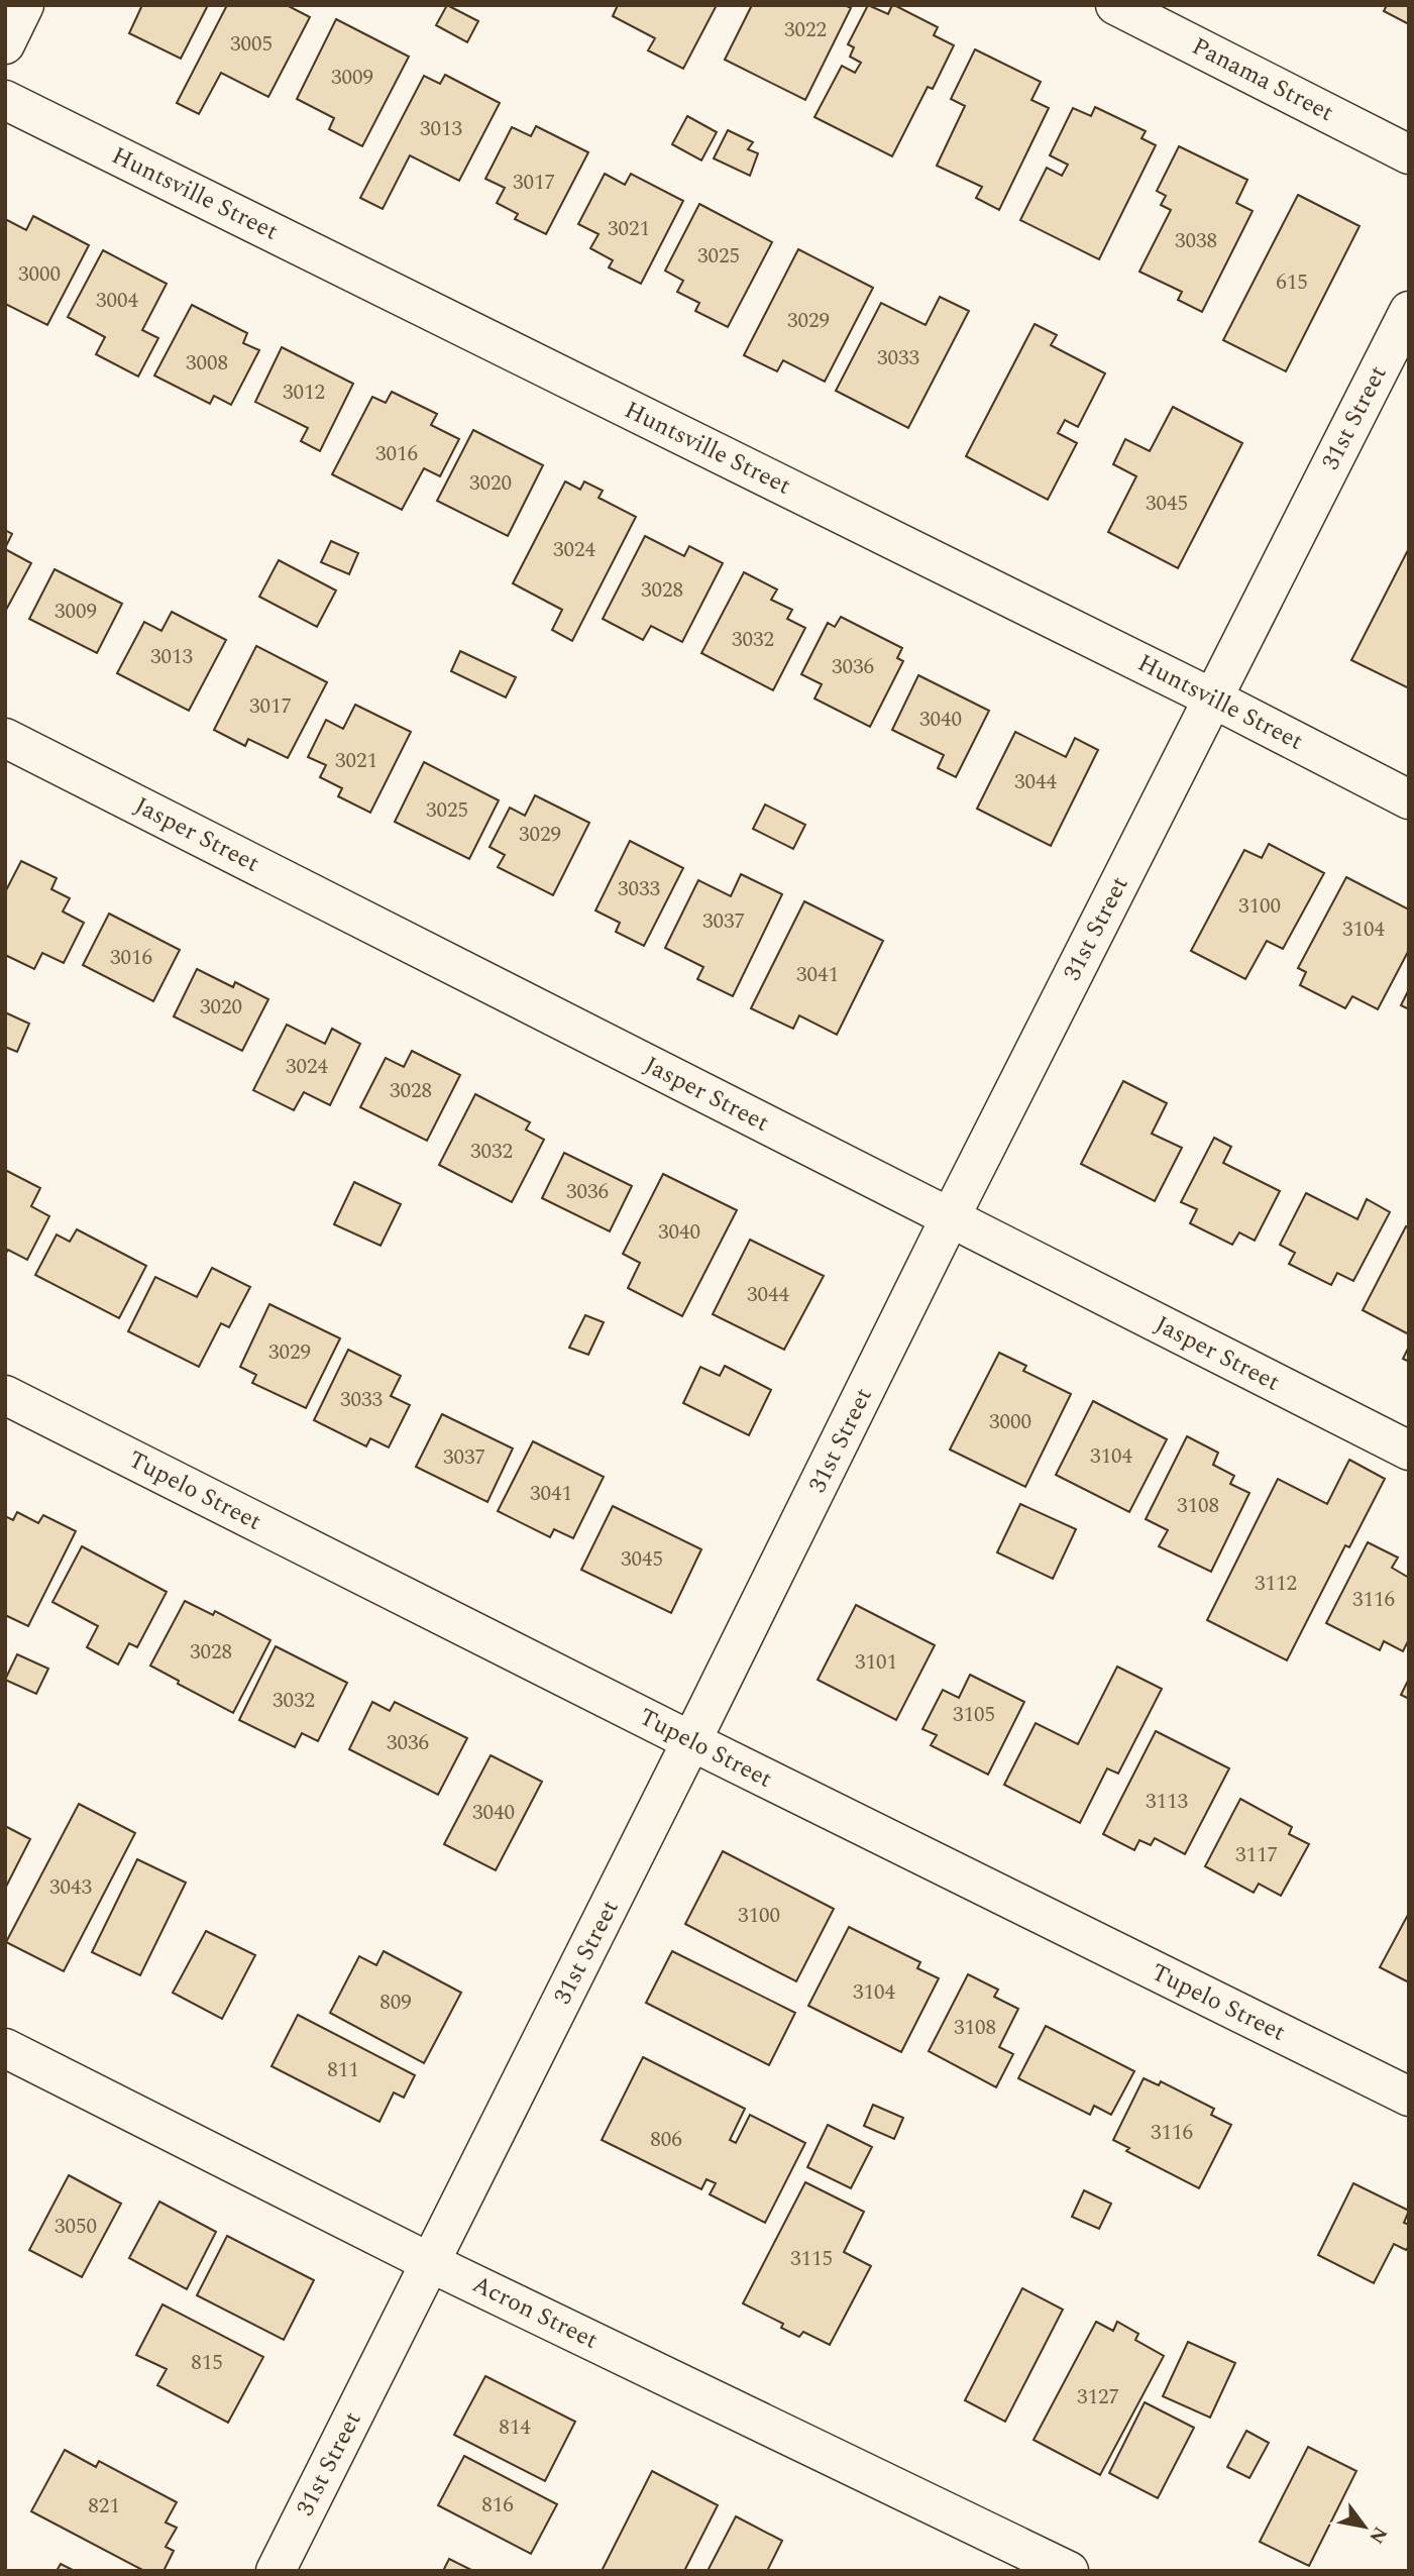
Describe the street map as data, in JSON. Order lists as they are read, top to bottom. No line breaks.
{"streets":{"street":["Panama Street","Huntsville Street","31st Street","Jasper Street","Tupelo Street","Acron Street"]},"crossings":[["Huntsville Street","31st Street"],["31st Street","Jasper Street"],["31st Street","Tupelo Street"],["31st Street","Acron Street"]],"house_numbers":["3022","3005","3009","3013","3017","3021","3038","3025","3000","615","3004","3029","3033","3008","3012","3016","3020","3045","3024","3028","3009","3032","3013","3036","3017","3040","3021","3044","3025","3029","3033","3100","3037","3104","3016","3041","3020","3024","3028","3032","3036","3040","3044","3029","3033","3000","3104","3037","3041","3108","3045","3112","3116","3028","3101","3032","3105","3036","3113","3040","3117","3043","3100","3104","809","3108","811","3116","806","3050","3115","815","3127","814","816","821"],"north":"bottom right"}
